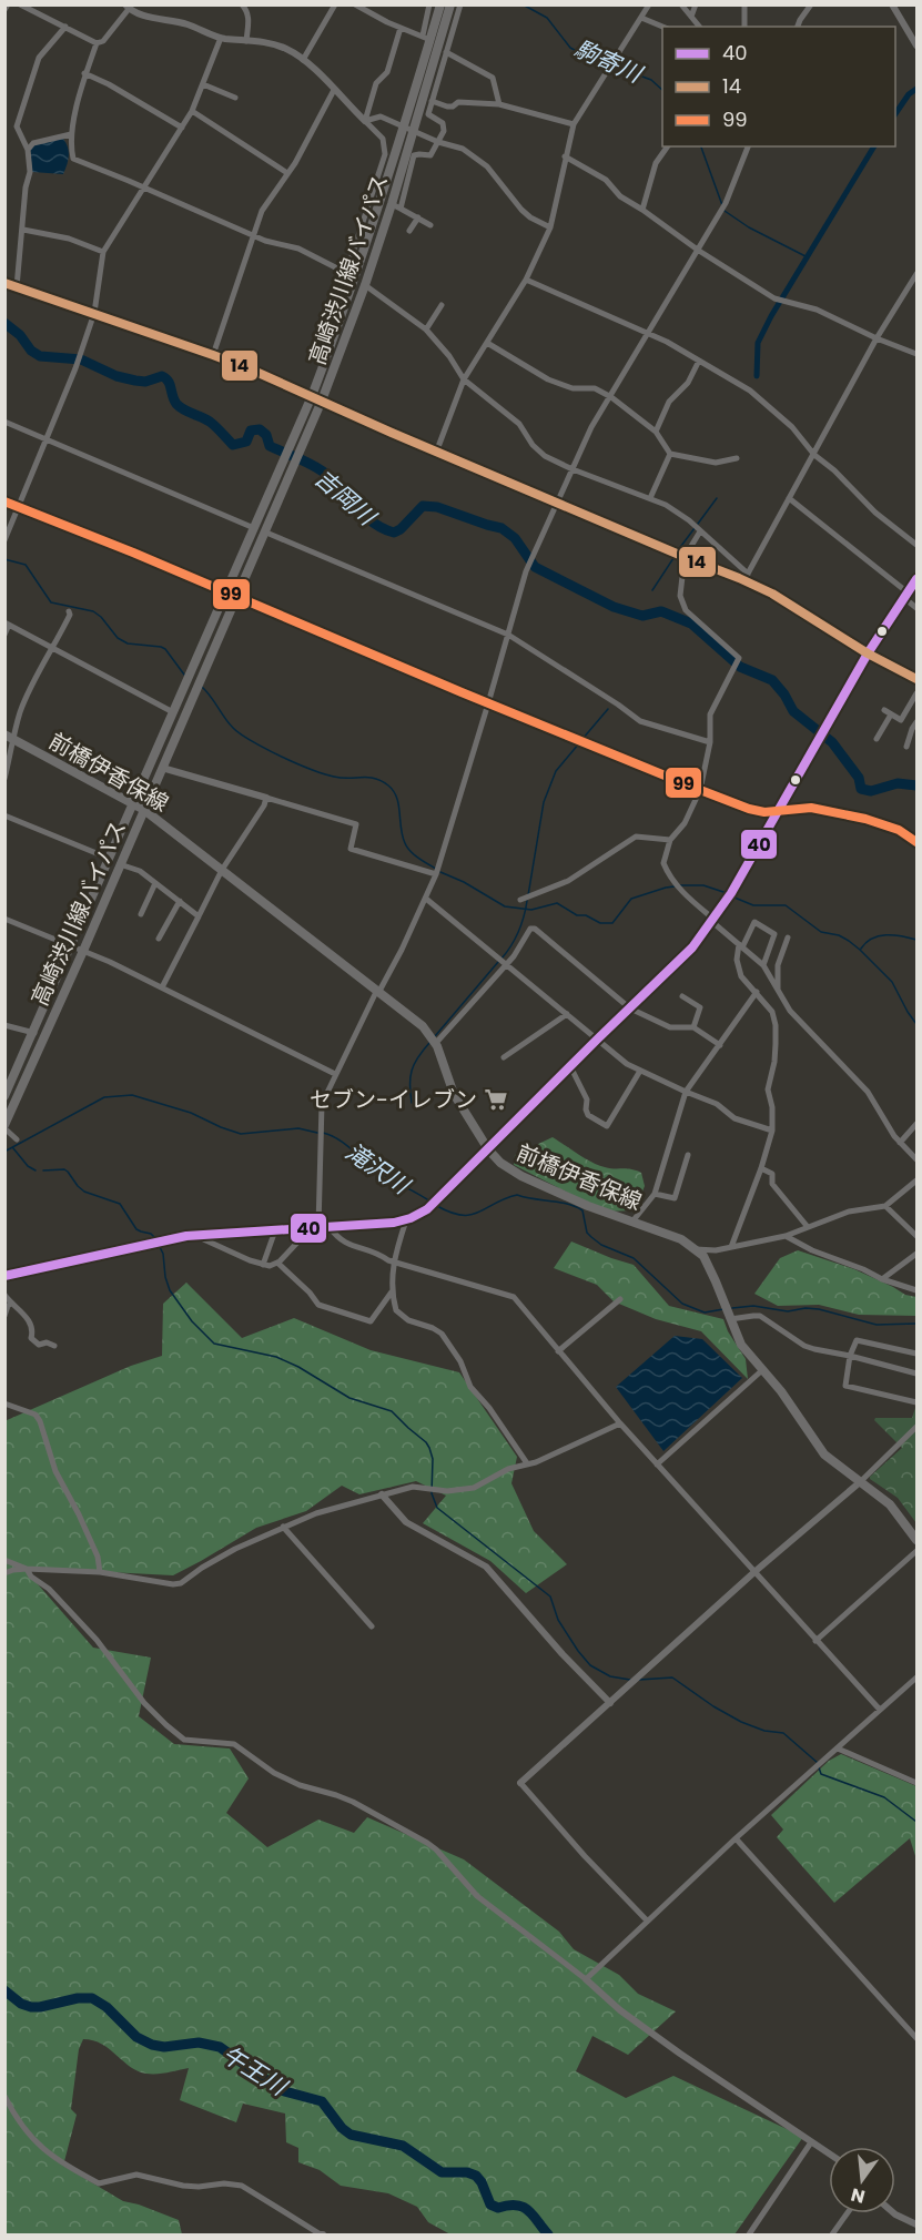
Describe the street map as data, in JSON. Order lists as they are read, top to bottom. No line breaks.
{"streets":{"main road":["高崎渋川線バイパス","前橋伊香保線"]},"crossings":[["高崎渋川線バイパス","前橋伊香保線"]],"water":["駒寄川","吉岡川","滝沢川","午王川"],"places":{"supermarket":["セブン-イレブン"]},"lines":["transit line 14","transit line 99","transit line 40"],"legend":["40","14","99"],"north":"bottom"}
